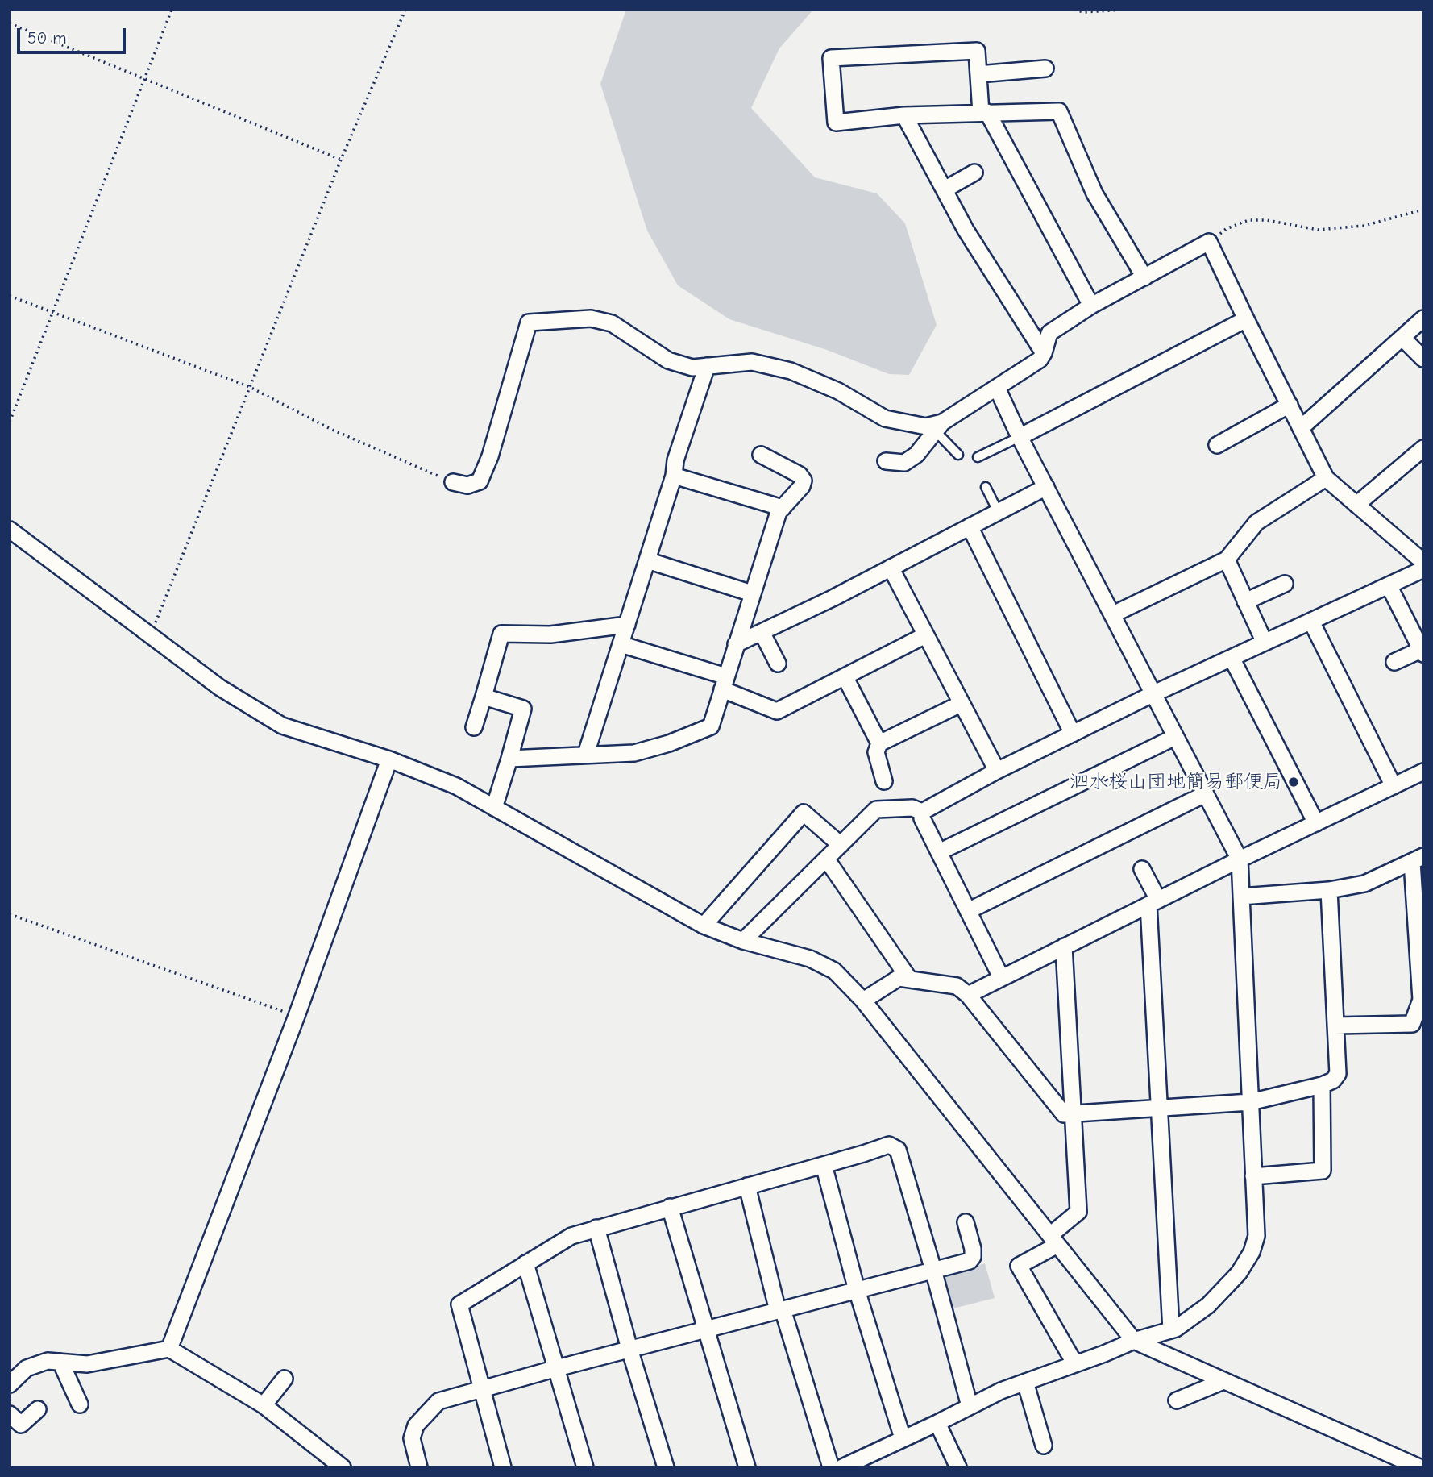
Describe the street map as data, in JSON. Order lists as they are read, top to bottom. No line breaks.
{"places":["泗水桜山団地簡易郵便局"],"scale_bar":"50 m"}
